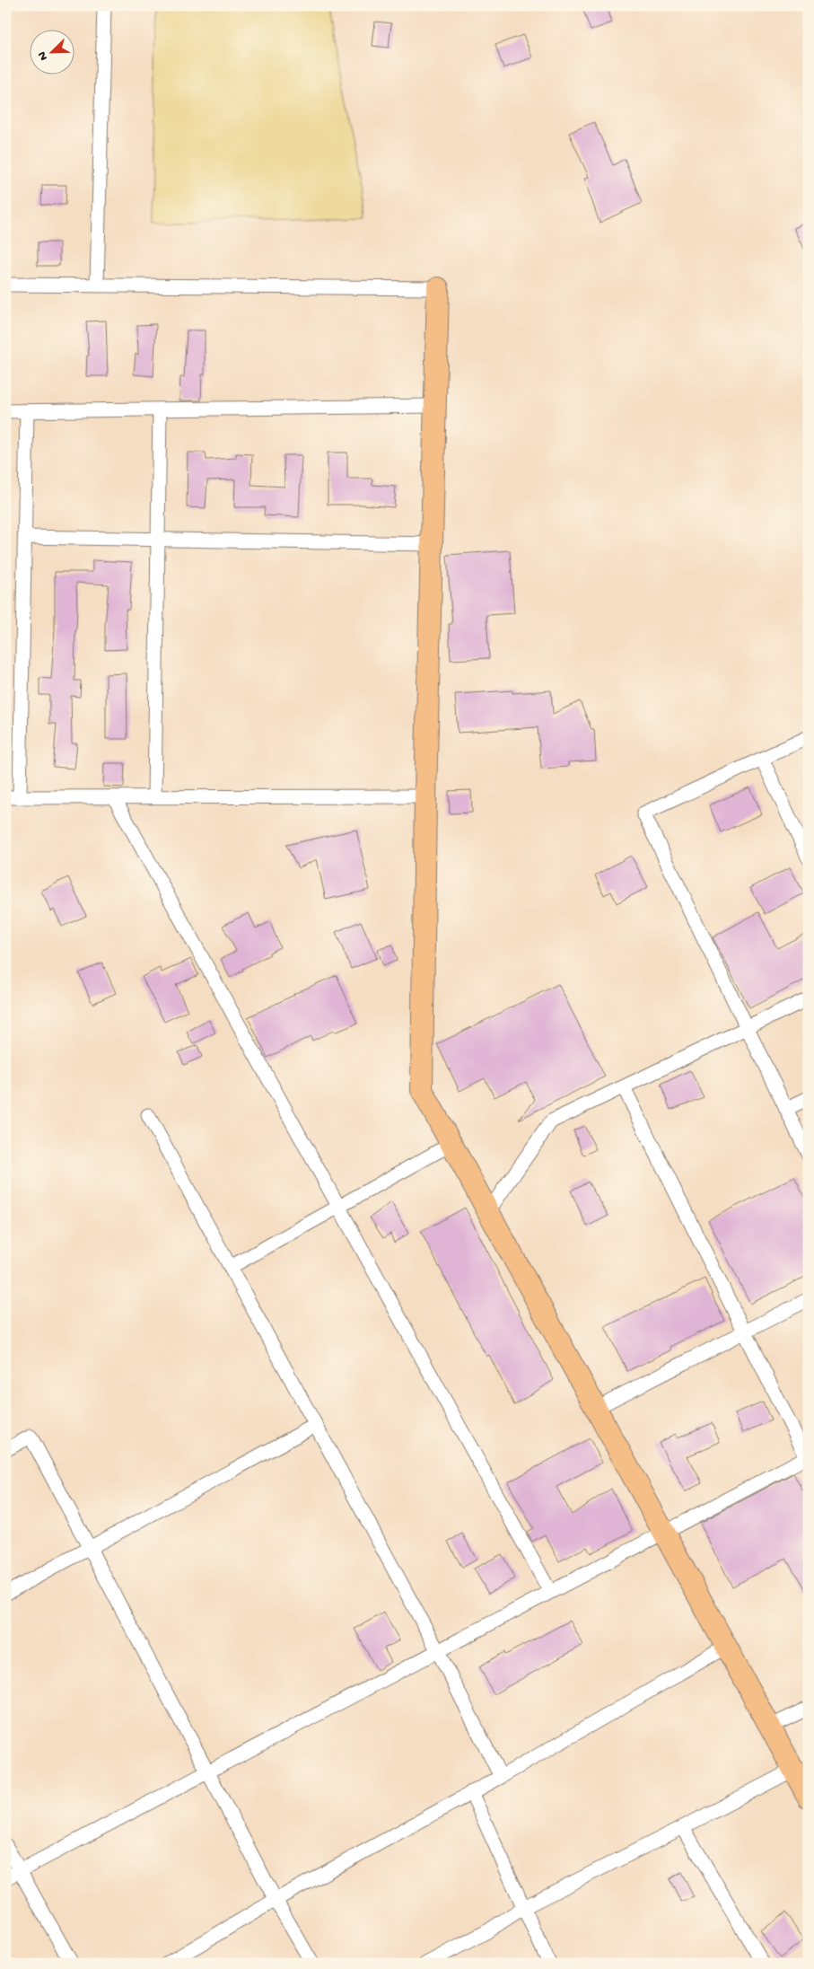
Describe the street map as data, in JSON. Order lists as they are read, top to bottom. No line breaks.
{"north":"bottom left"}
